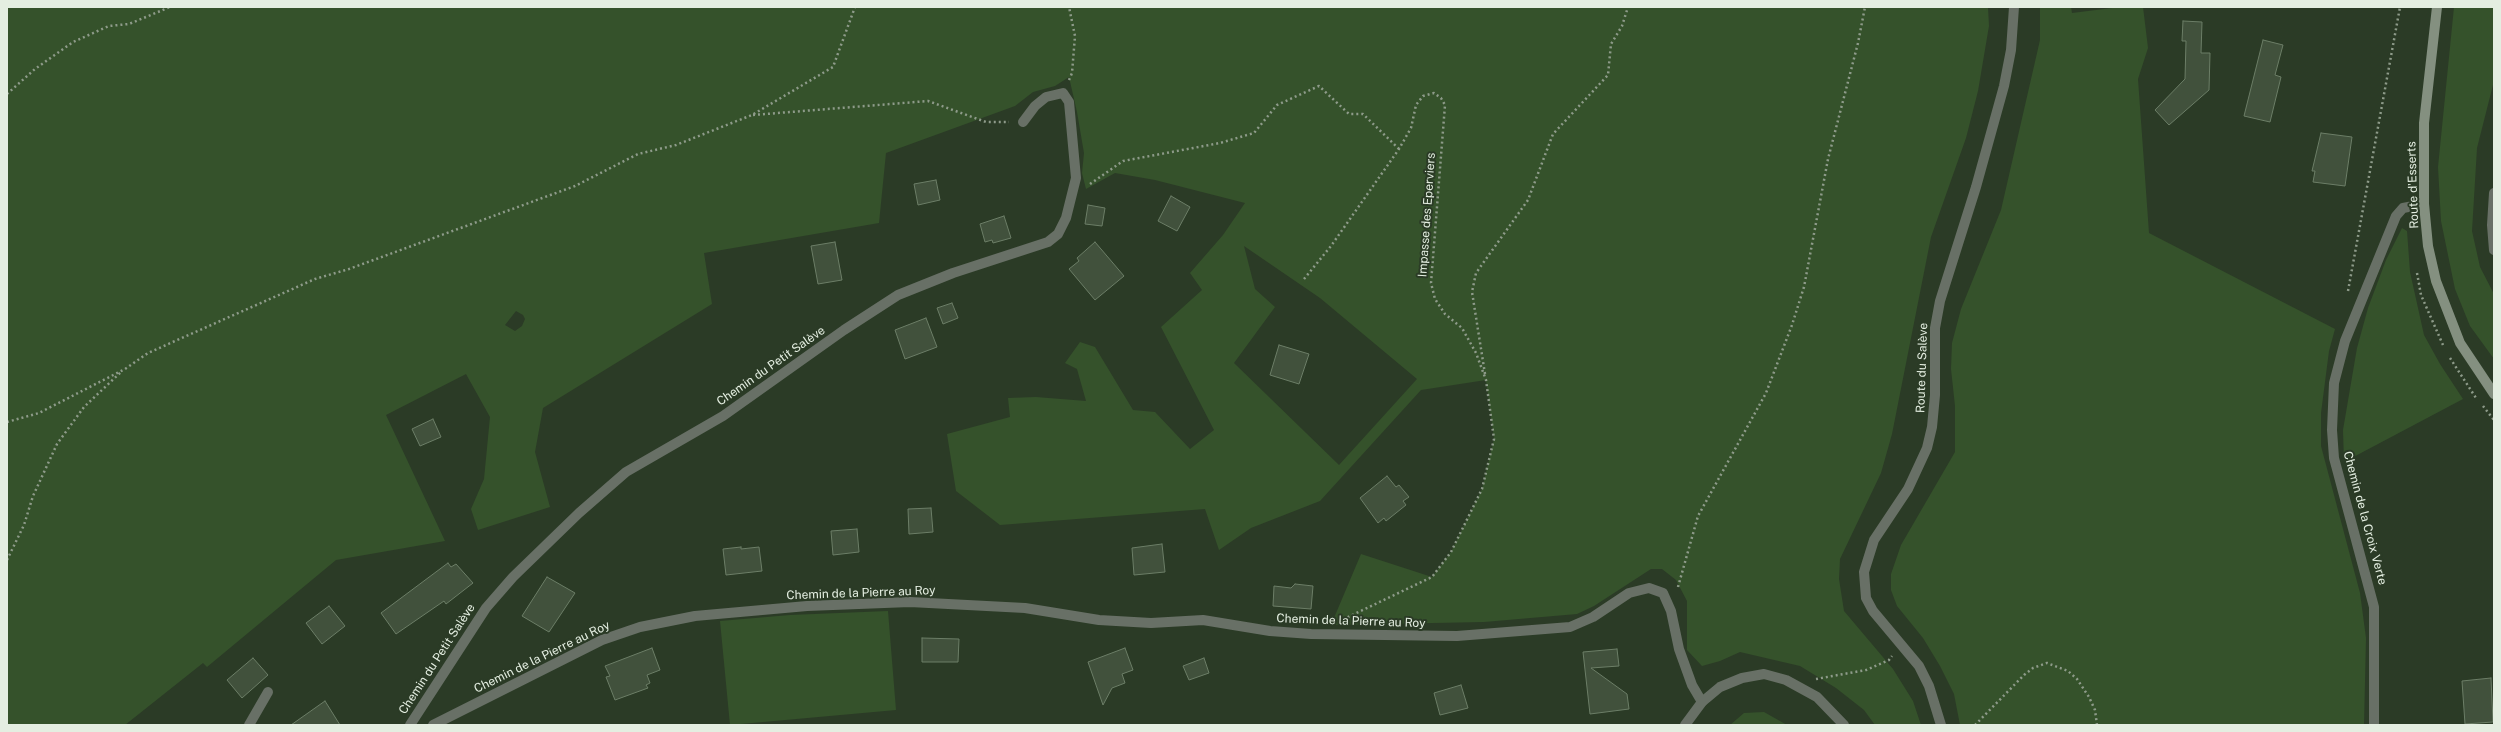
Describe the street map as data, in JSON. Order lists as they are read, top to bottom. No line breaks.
{"streets":{"main road":["Route d'Esserts"],"street":["Chemin du Petit Salève","Route du Salève","Chemin de la Croix Verte","Chemin de la Pierre au Roy"],"path":["Impasse des Eperviers"]},"crossings":[["Route d'Esserts","Chemin de la Croix Verte"]]}
